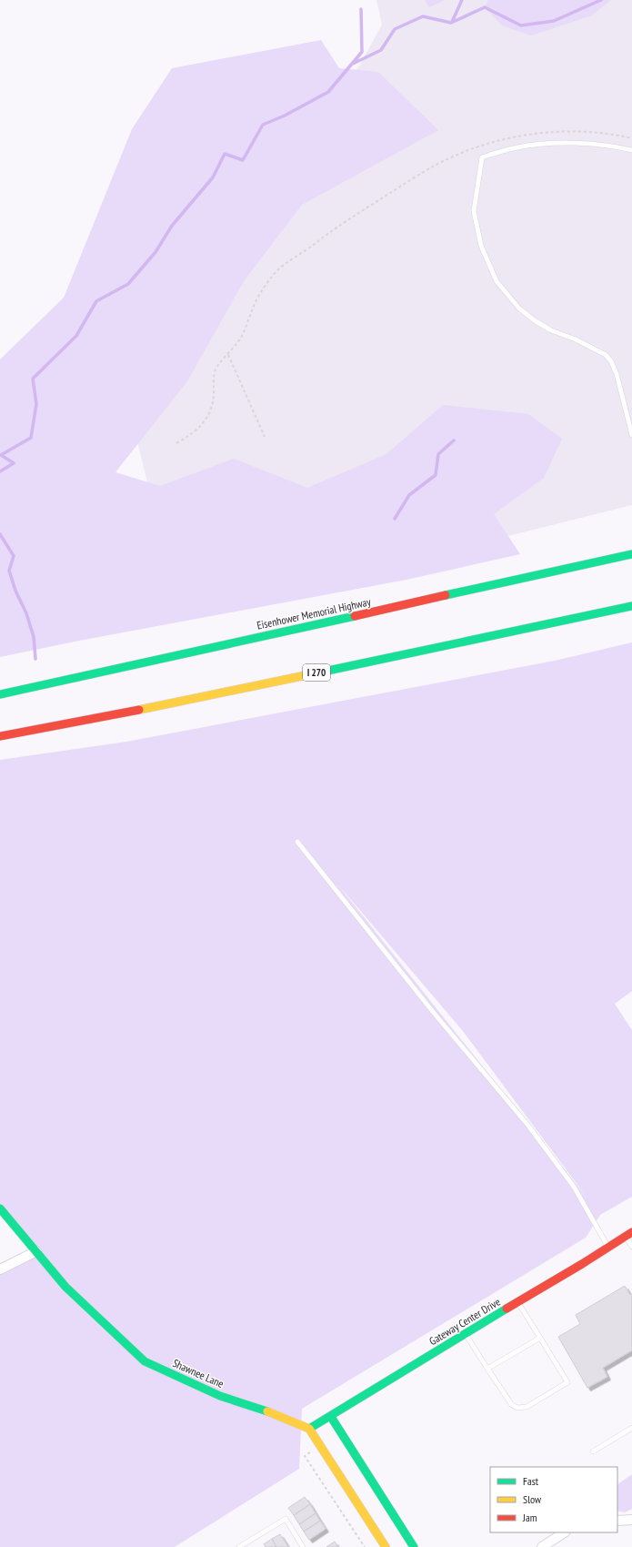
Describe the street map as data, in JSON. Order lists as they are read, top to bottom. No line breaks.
{"streets":{"main road":["Eisenhower Memorial Highway","I 270","Gateway Center Drive","Shawnee Lane"]},"crossings":[["Gateway Center Drive","Shawnee Lane"]],"legend":["Fast","Slow","Jam"]}
